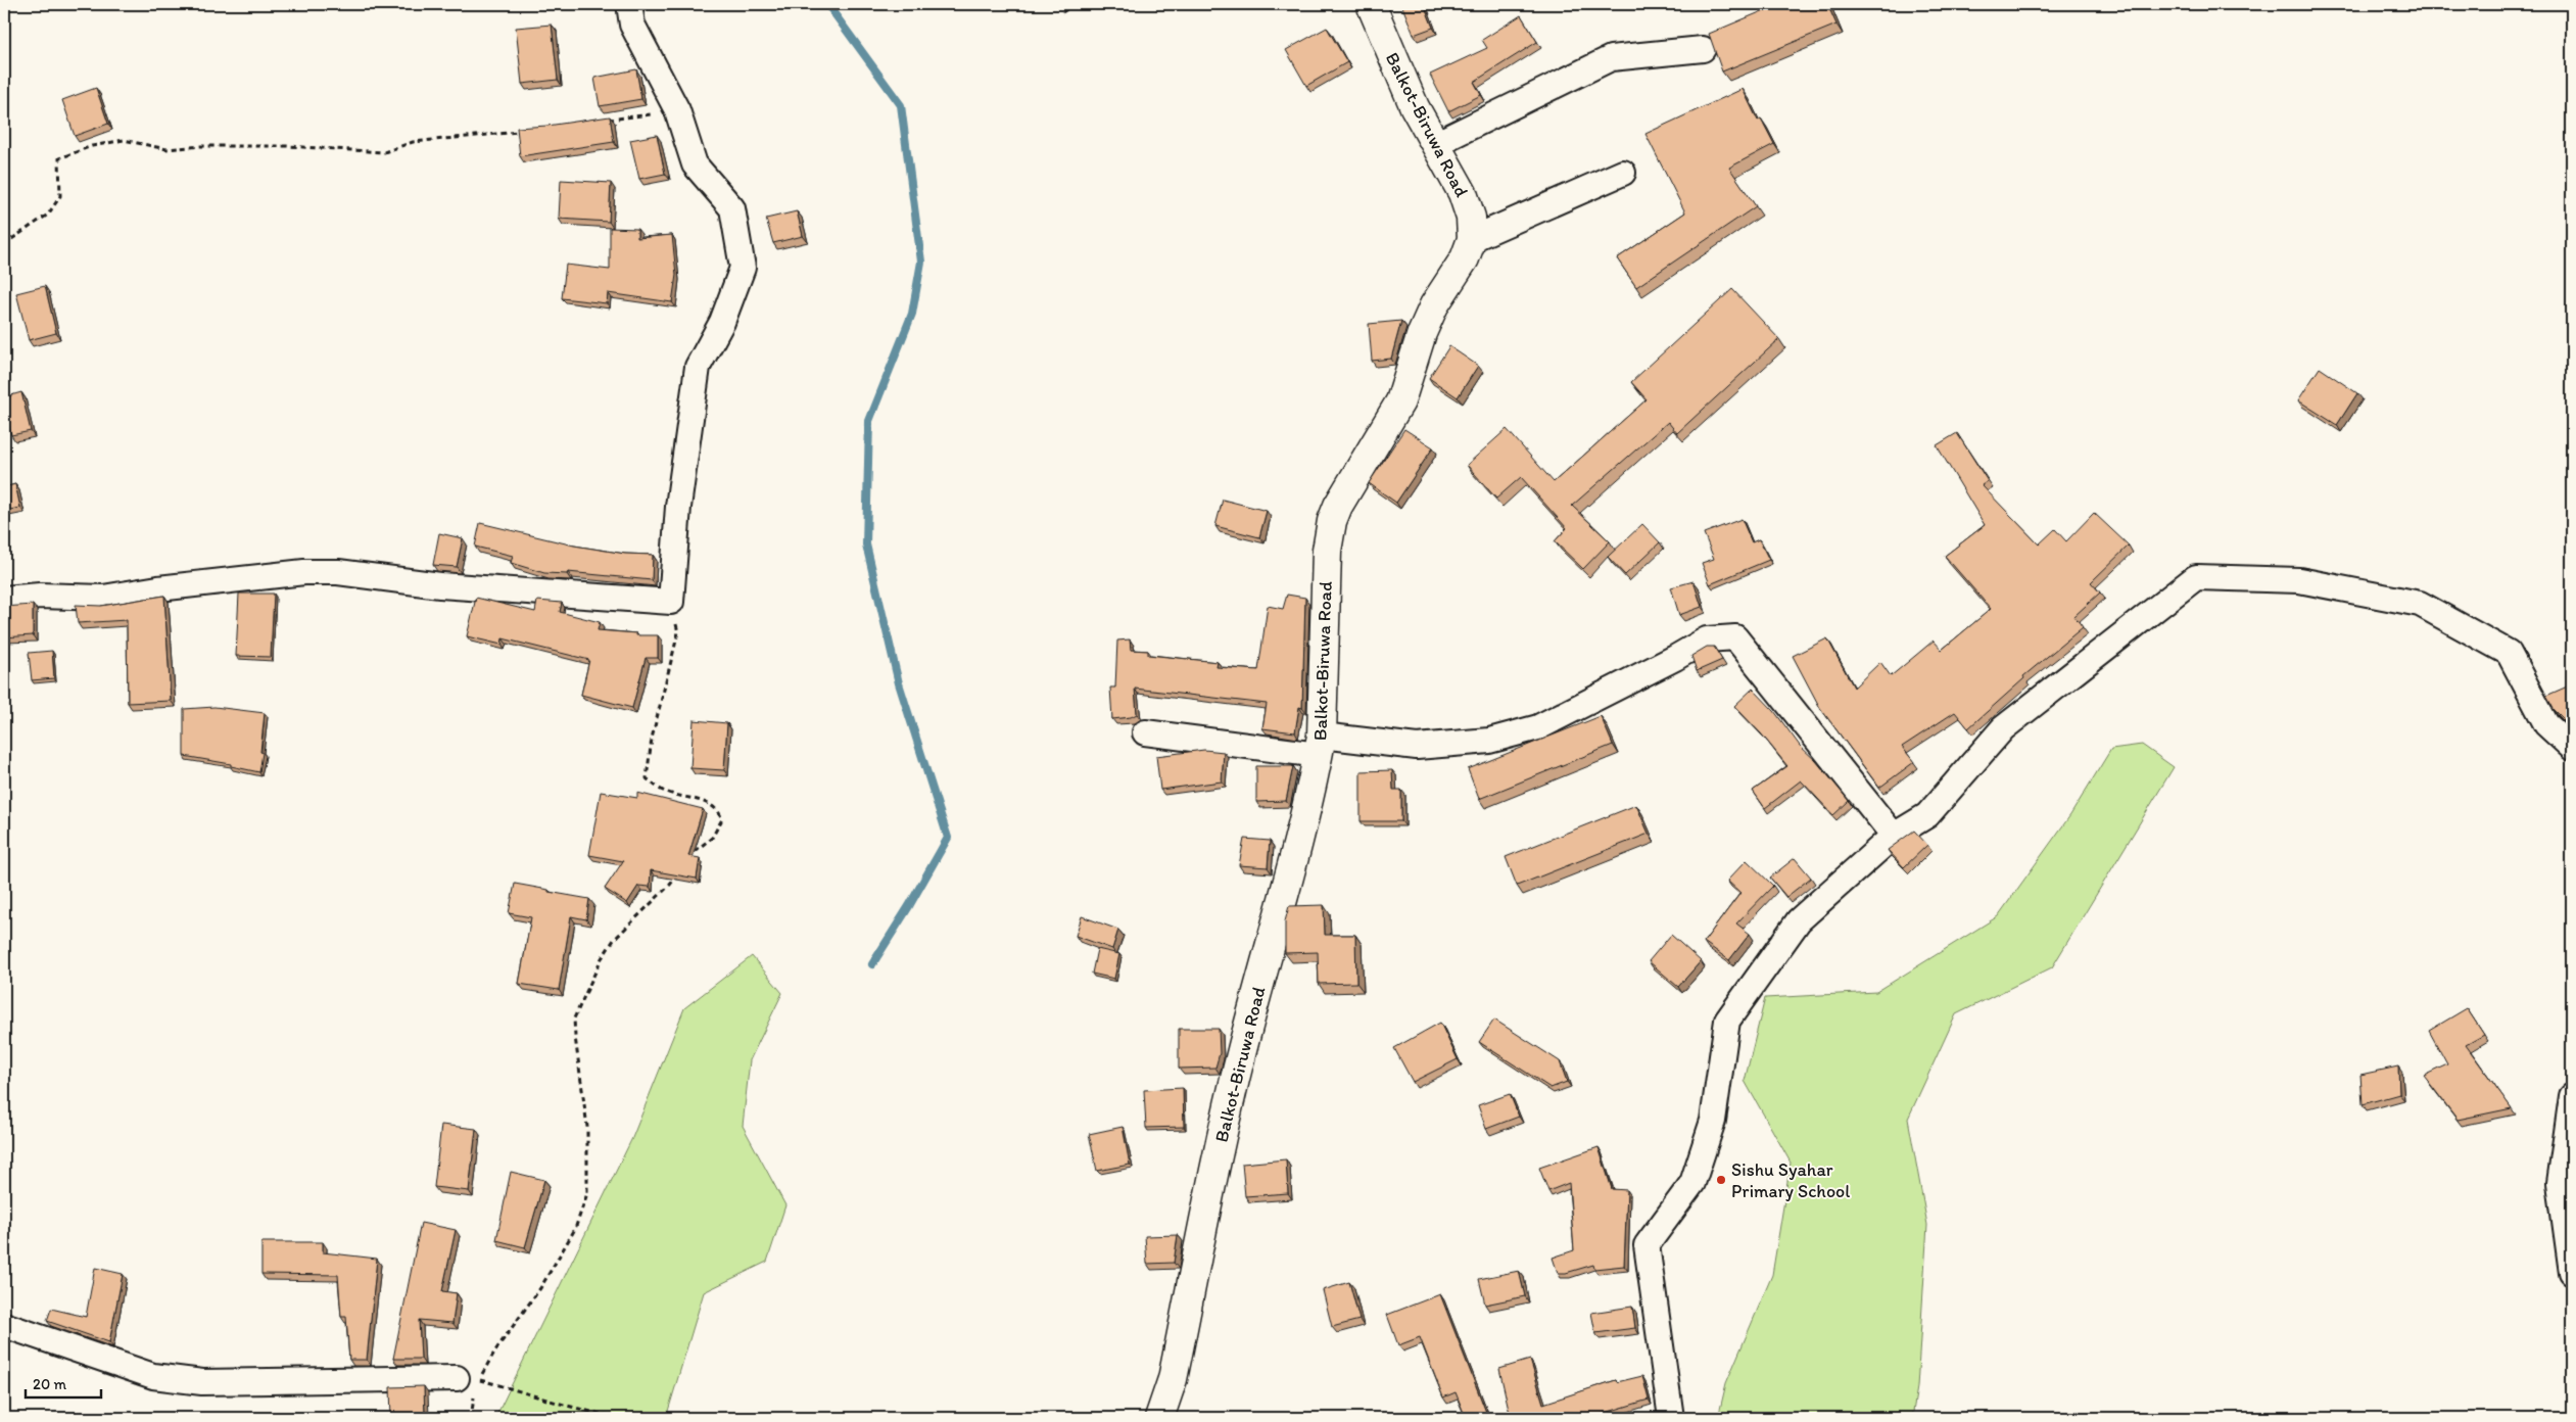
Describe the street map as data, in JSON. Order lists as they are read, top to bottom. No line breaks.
{"streets":{"main road":["Balkot-Biruwa Road"]},"places":["Sishu Syahar Primary School"],"scale_bar":"20 m"}
